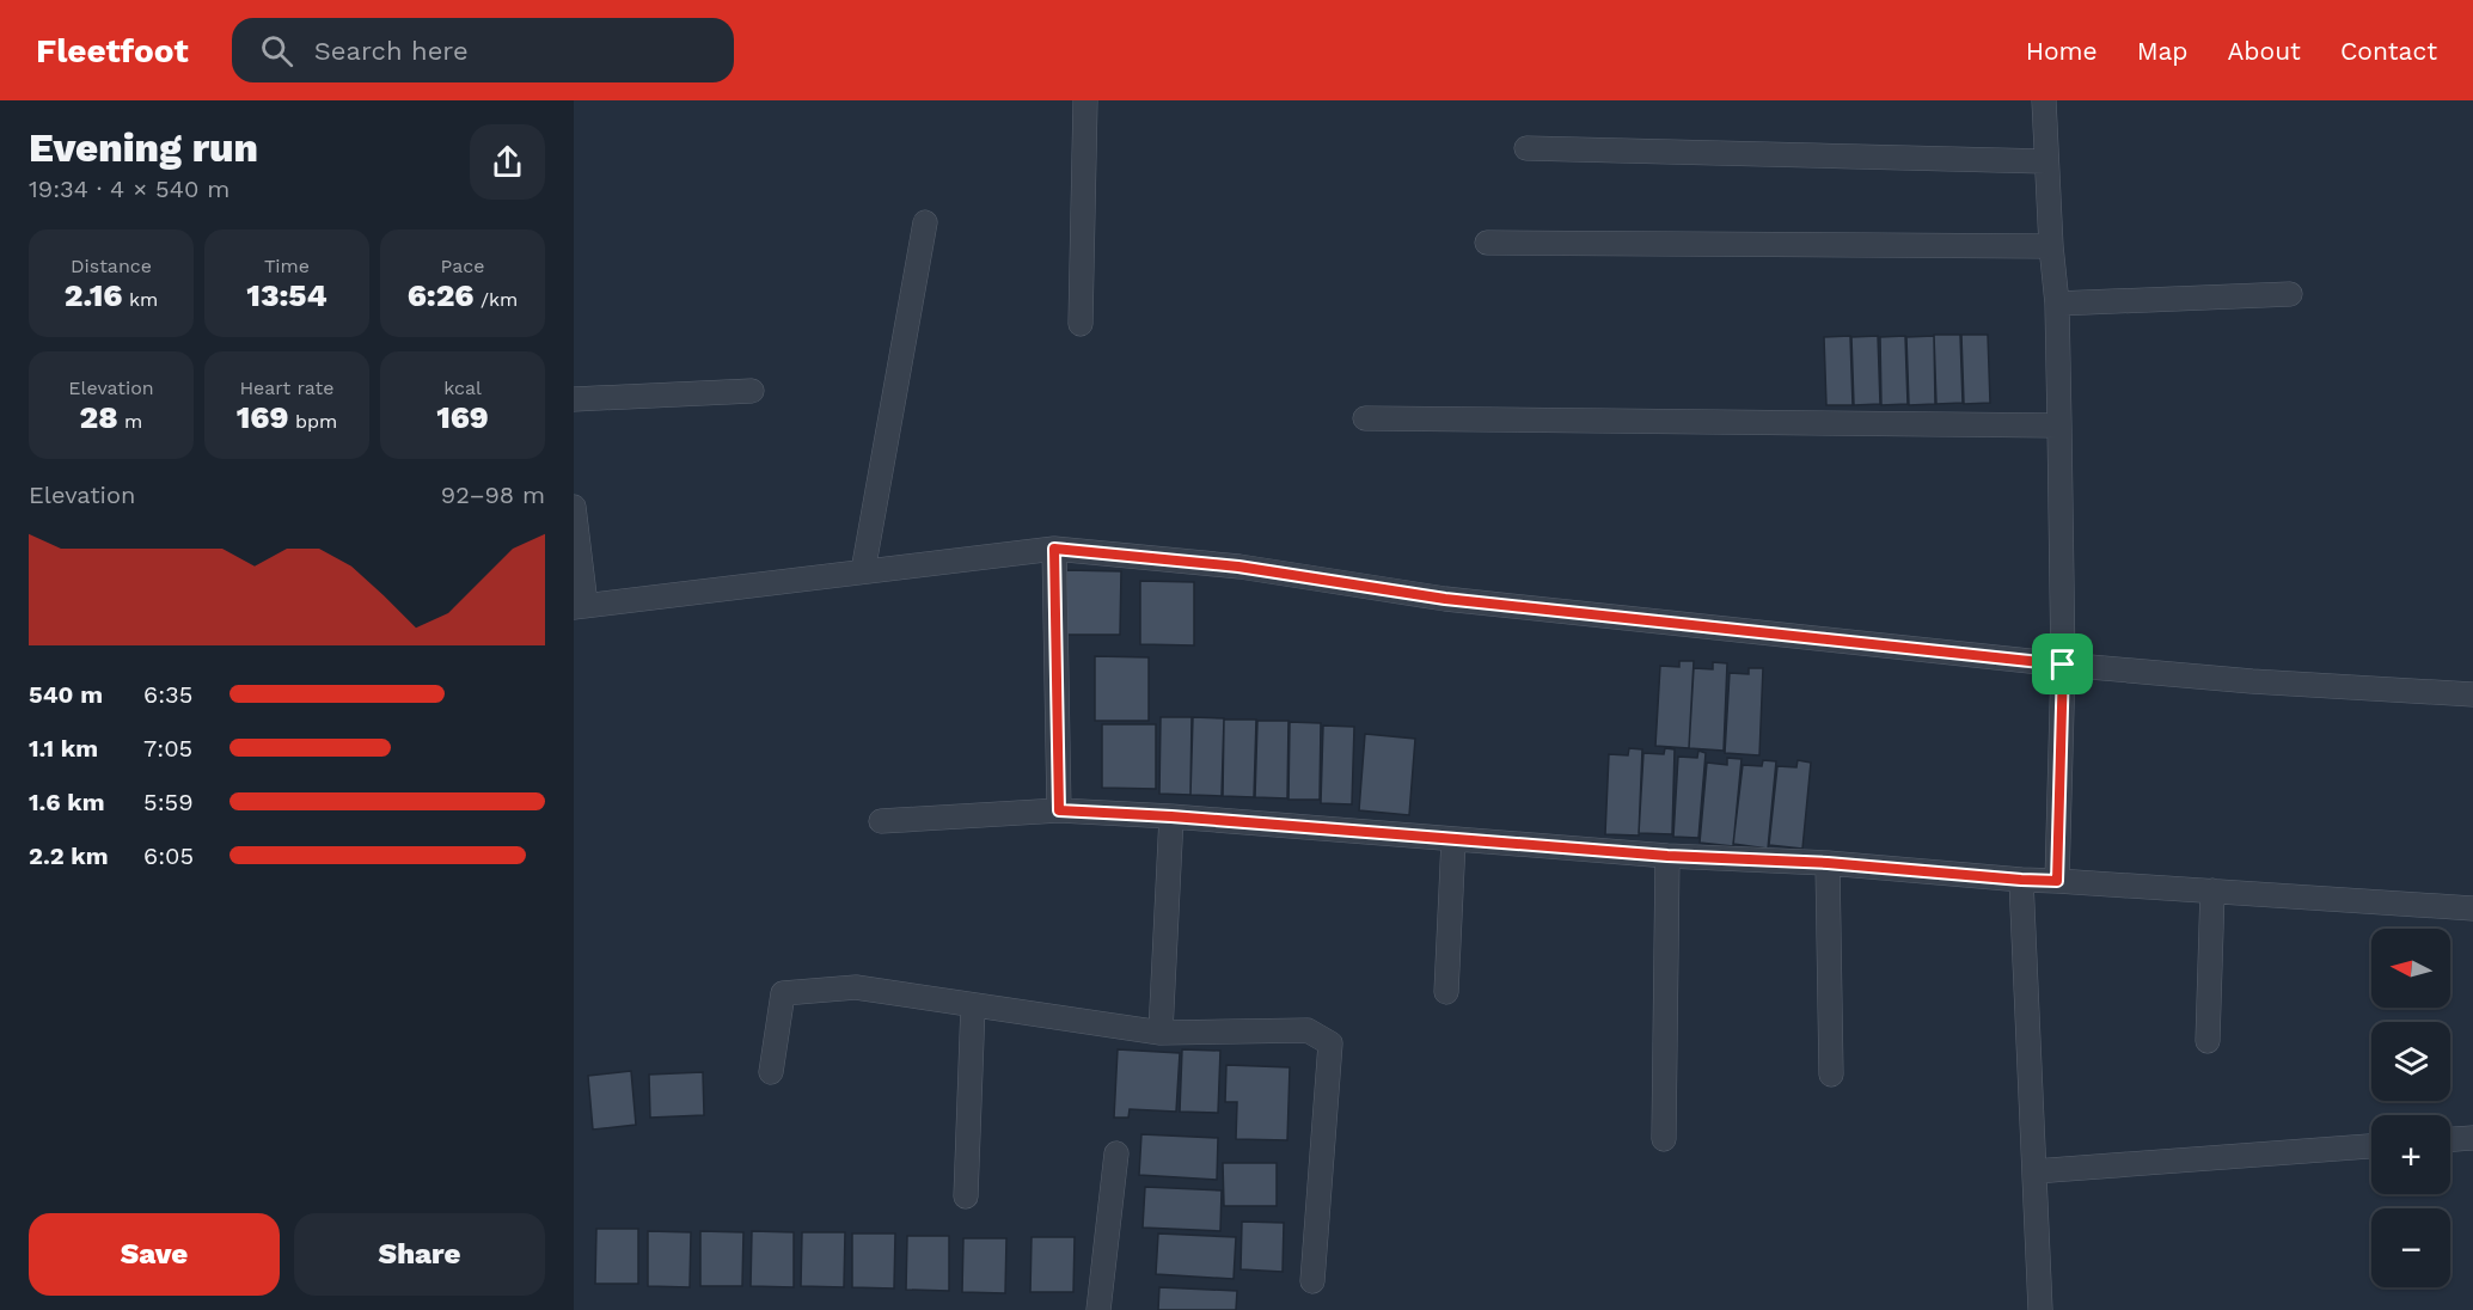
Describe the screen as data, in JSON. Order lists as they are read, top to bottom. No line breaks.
{"north":"left","page":{"header":"Fleetfoot","search":"Search here","nav":["Home","Map","About","Contact"],"heading":["Evening run","19:34 · 4 × 540 m"],"stats":[["Distance","2.16 km"],["Time","13:54"],["Pace","6:26 /km"],["Elevation","28 m"],["Heart rate","169 bpm"],["kcal","169"]],"chart":["Elevation","92–98 m"],"list":[{"name":"540 m","note":"6:35"},{"name":"1.1 km","note":"7:05"},{"name":"1.6 km","note":"5:59"},{"name":"2.2 km","note":"6:05"}],"map_buttons":["+","−"],"buttons":["Save","Share"]}}
